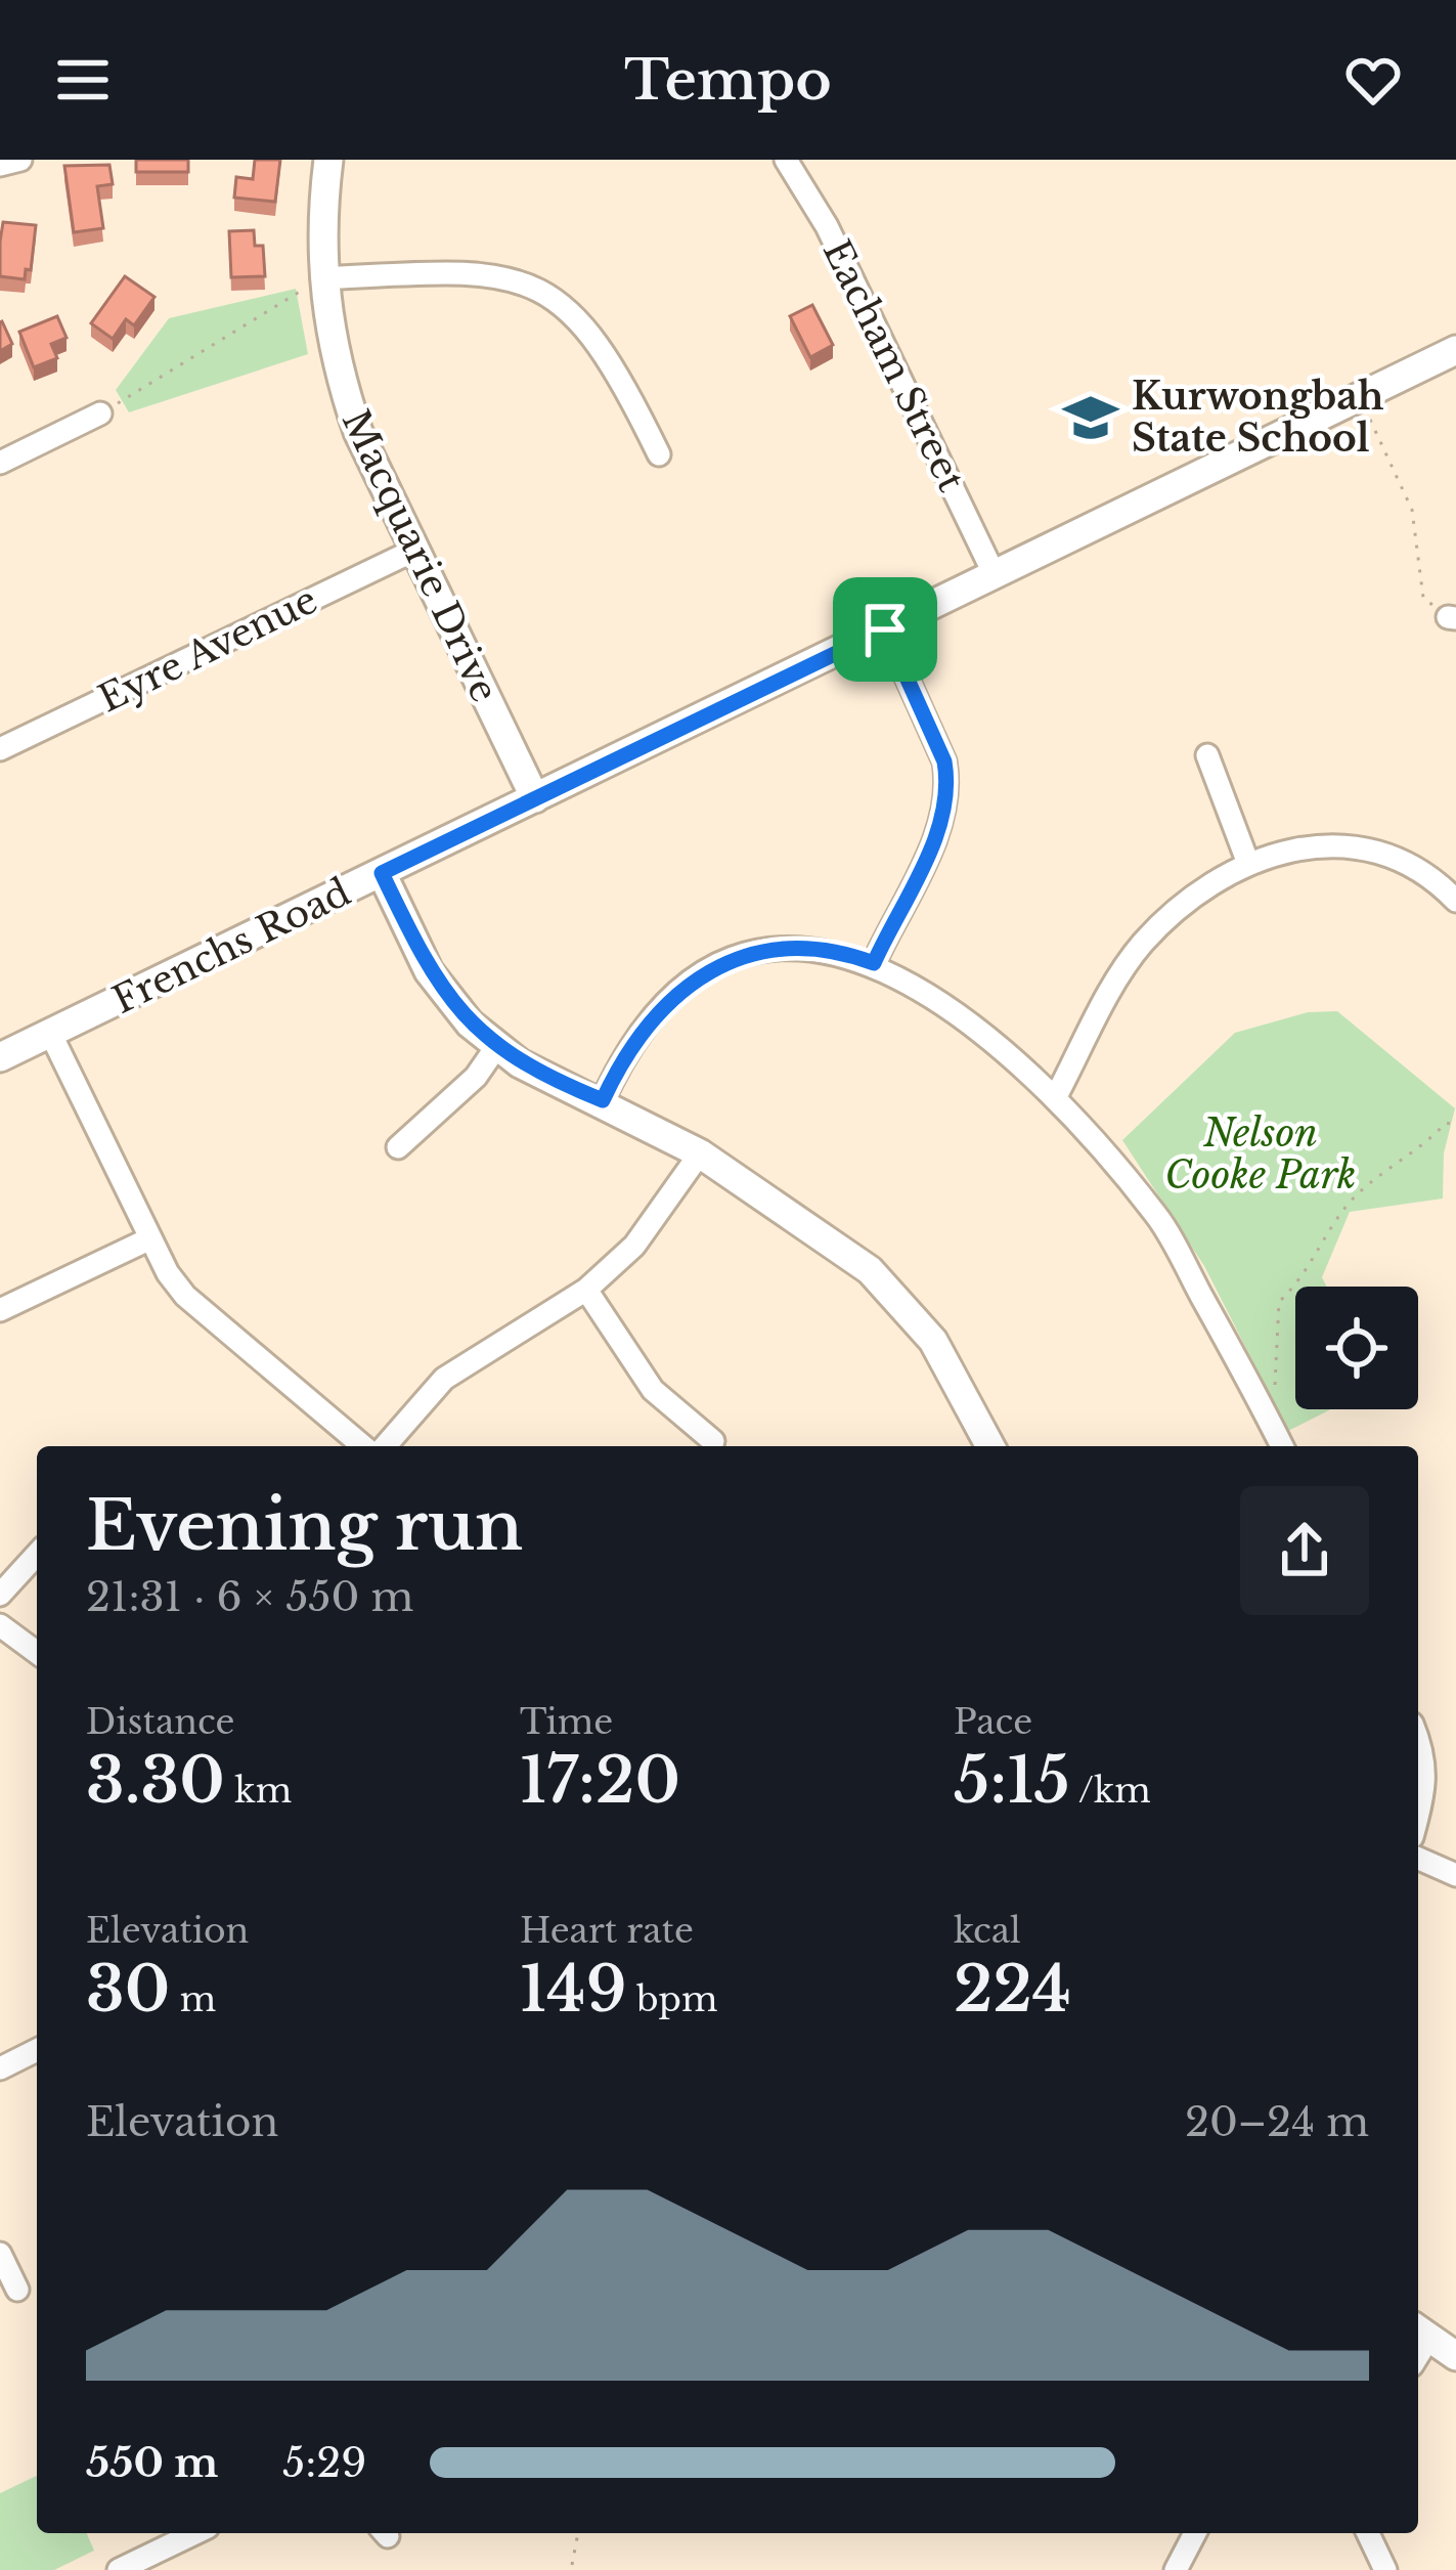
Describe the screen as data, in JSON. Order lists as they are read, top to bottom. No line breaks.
{"streets":{"street":["Eacham Street","Macquarie Drive","Eyre Avenue","Frenchs Road"]},"crossings":[["Eacham Street","Frenchs Road"],["Macquarie Drive","Eyre Avenue"],["Macquarie Drive","Frenchs Road"]],"parks":["Nelson Cooke Park"],"places":{"school or university":["Kurwongbah State School"]},"page":{"header":"Tempo","heading":["Evening run","21:31 · 6 × 550 m"],"stats":[["Distance","3.30 km"],["Time","17:20"],["Pace","5:15 /km"],["Elevation","30 m"],["Heart rate","149 bpm"],["kcal","224"]],"chart":["Elevation","20–24 m"],"list":[{"name":"550 m","note":"5:29"}]}}
